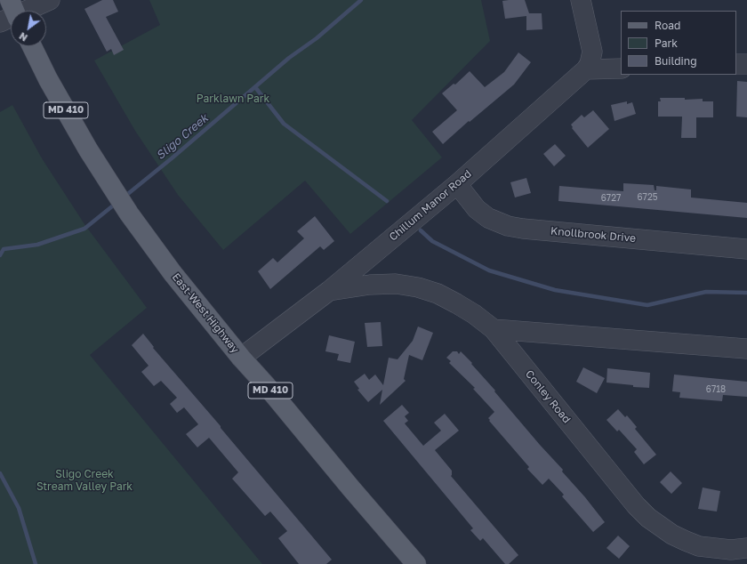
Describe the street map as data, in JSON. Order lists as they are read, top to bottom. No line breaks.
{"streets":{"main road":["MD 410","East-West Highway"],"street":["Chillum Manor Road","Knollbrook Drive","Conley Road"]},"crossings":[["Chillum Manor Road","Knollbrook Drive"],["Chillum Manor Road","East-West Highway"],["Chillum Manor Road","Conley Road"]],"water":["Sligo Creek"],"parks":["Parklawn Park","Sligo Creek Stream Valley Park"],"house_numbers":["6725","6727","6718"],"legend":["Road","Park","Building"],"north":"bottom left"}
